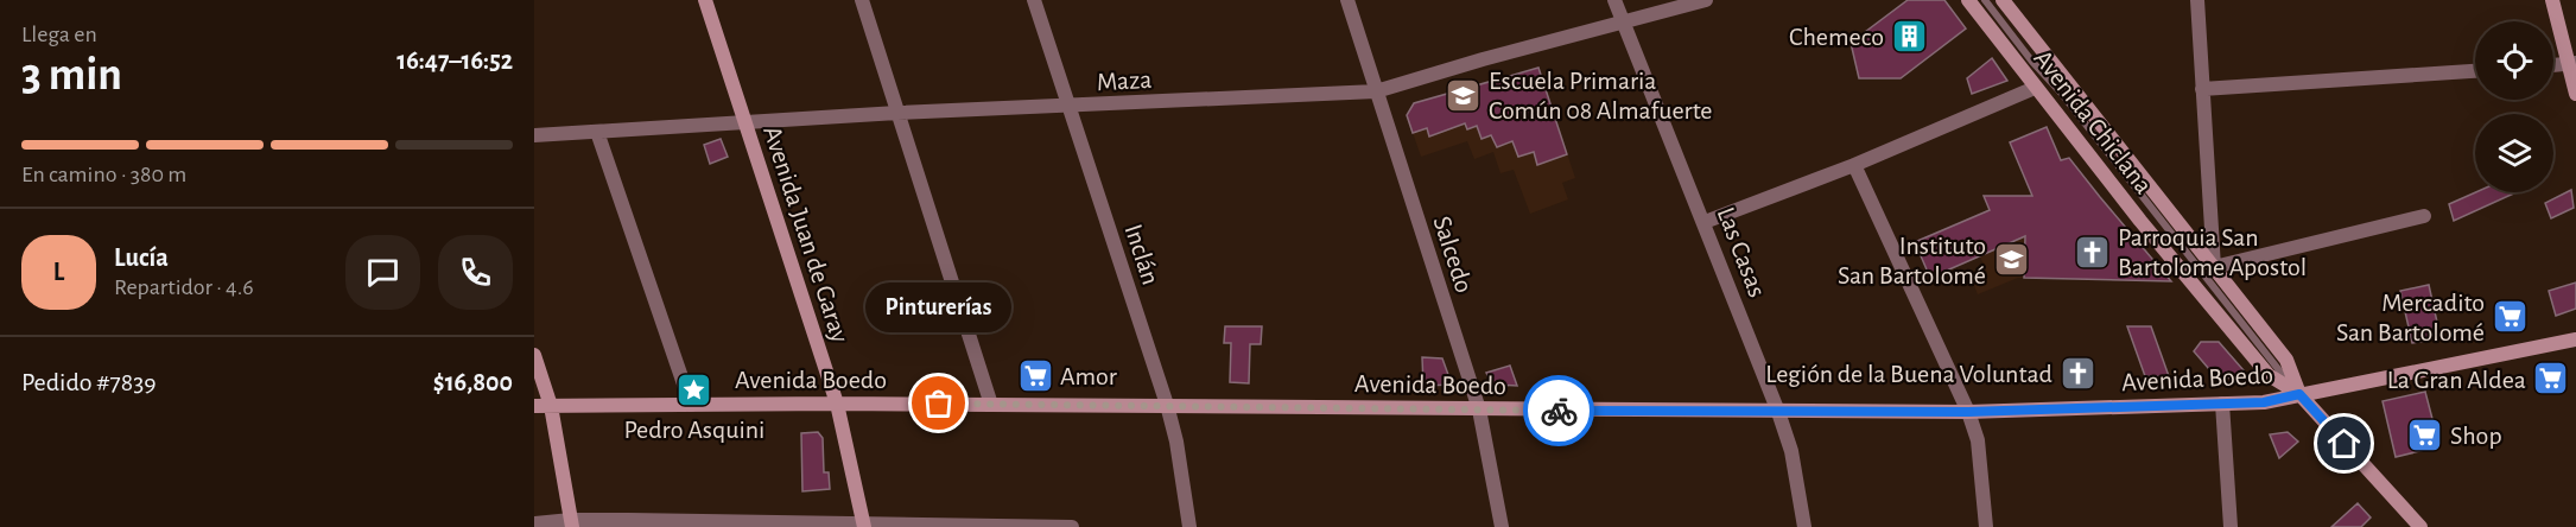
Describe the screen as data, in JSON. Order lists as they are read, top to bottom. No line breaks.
{"streets":{"main road":["Avenida Chiclana","Avenida Juan de Garay","Avenida Boedo"],"street":["Maza","Las Casas","Inclán","Salcedo"]},"crossings":[["Maza","Avenida Juan de Garay"],["Maza","Las Casas"],["Maza","Inclán"],["Maza","Salcedo"],["Avenida Chiclana","Avenida Boedo"],["Avenida Juan de Garay","Avenida Boedo"],["Las Casas","Avenida Boedo"],["Inclán","Avenida Boedo"],["Salcedo","Avenida Boedo"]],"places":{"building":["Chemeco"],"school or university":["Escuela Primaria Común 08 Almafuerte","Instituto San Bartolomé"],"church":["Parroquia San Bartolome Apostol","Legión de la Buena Voluntad"],"supermarket":["Mercadito San Bartolomé","Amor","La Gran Aldea","Shop"],"place":["Pedro Asquini"],"other":["Pinturerías"]},"page":{"heading":["3 min","Llega en","16:47–16:52"],"panel":["Lucía","Repartidor · 4.6","Pedido #7839","$16,800"],"bar":"En camino · 380 m","round":"L","bubble":"Pinturerías"}}
